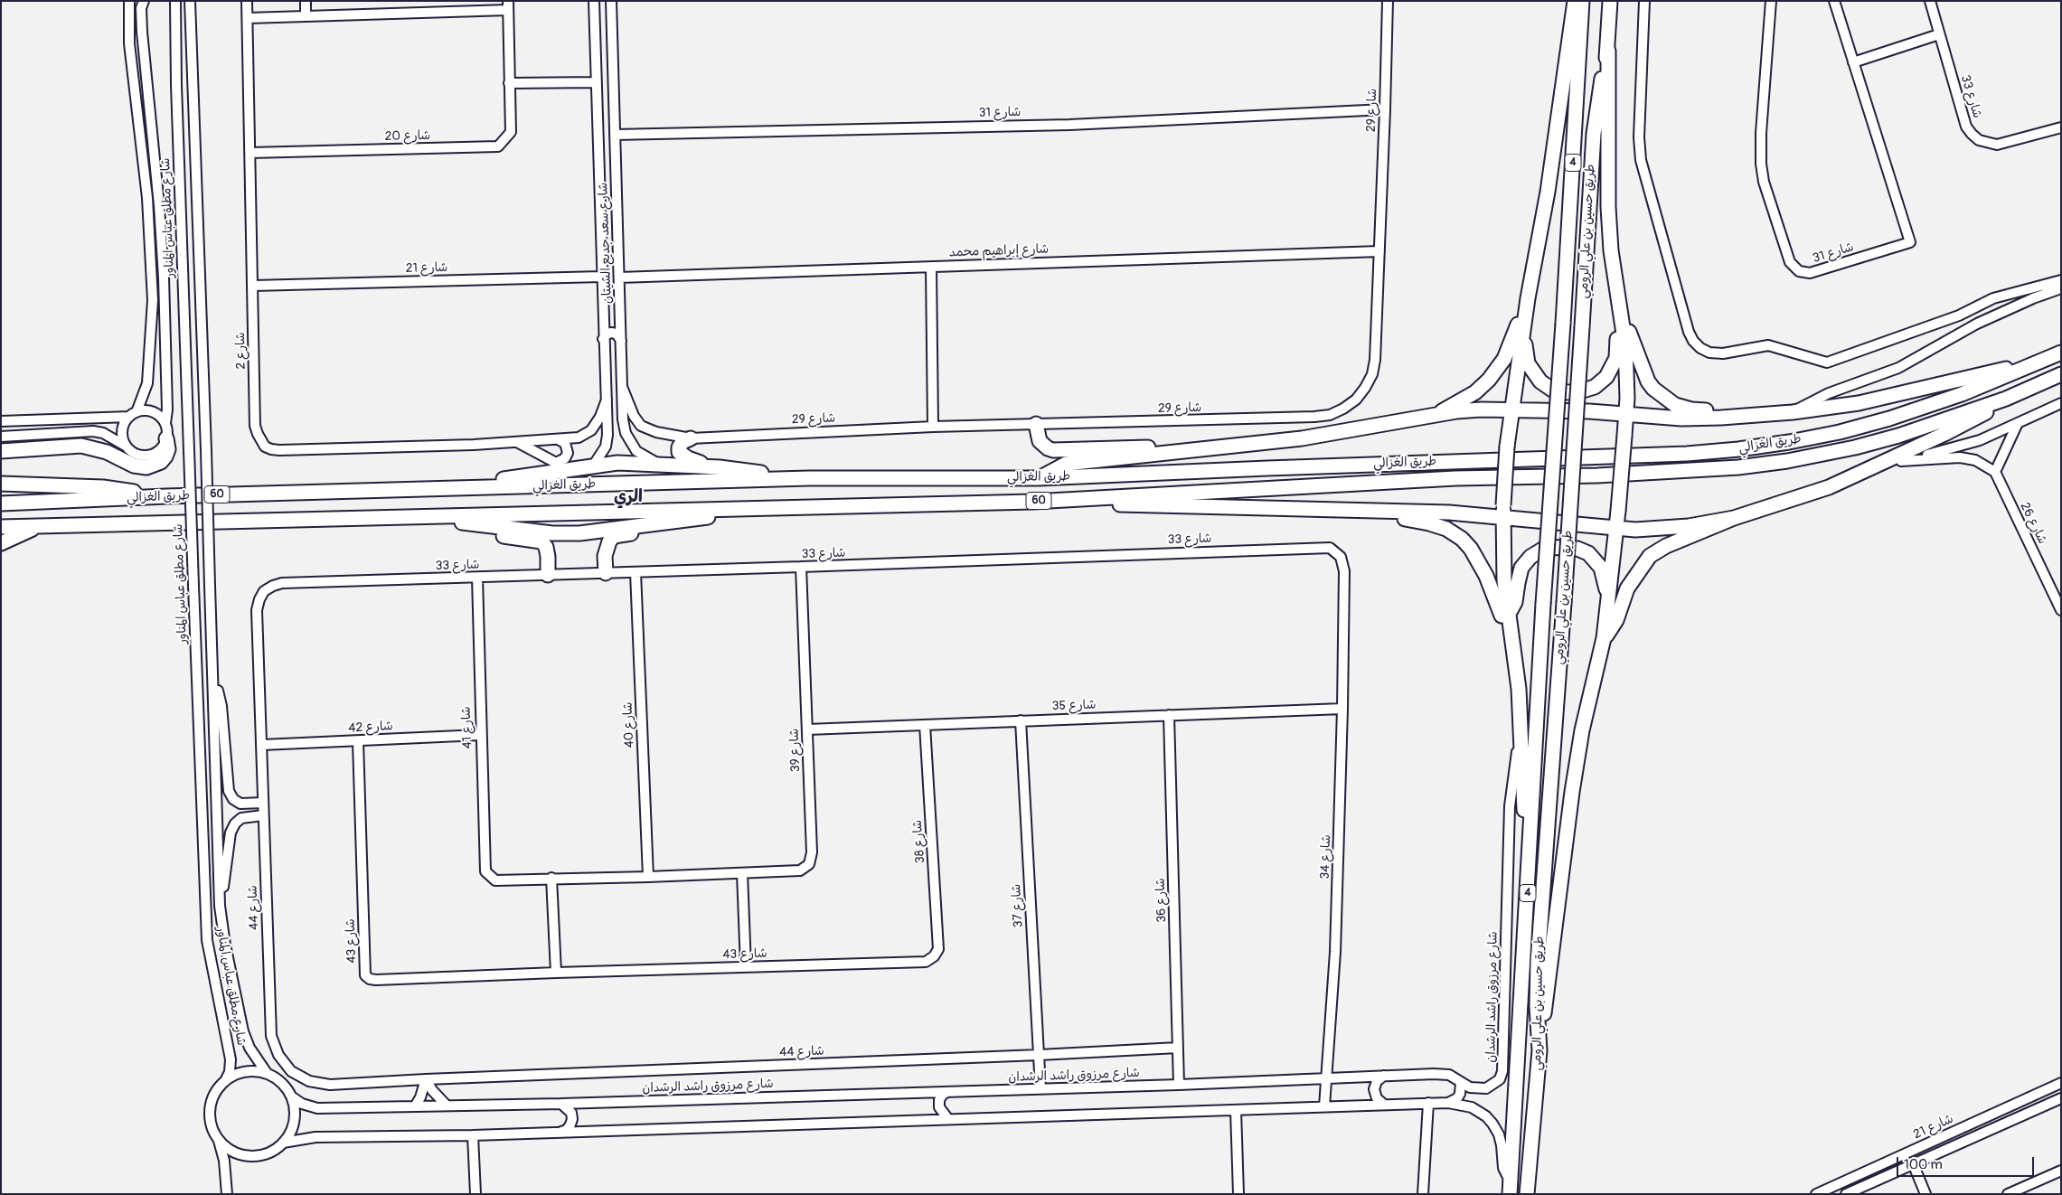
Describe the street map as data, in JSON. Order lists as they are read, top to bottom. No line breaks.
{"streets":{"highway":["4","طريق حسين بن علي الرومي","طريق الغزالي","60"],"street":["شارع 33","شارع 29","شارع 31","شارع 20","شارع مطلق عباس المناور","شارع سعد جديع الشيتان","شارع إبراهيم محمد","شارع 21","شارع 2","شارع 26","شارع 35","شارع 40","شارع 42","شارع 41","شارع 39","شارع 38","شارع 34","شارع 36","شارع 37","شارع 44","شارع 43","شارع مرزوق راشد الرشدان"]},"crossings":[["شارع 33","شارع 40"],["شارع 33","شارع 41"],["شارع 33","شارع 39"],["شارع 33","شارع 34"],["شارع 33","شارع 44"],["شارع 29","شارع 31"],["شارع 29","شارع سعد جديع الشيتان"],["شارع 29","شارع إبراهيم محمد"],["شارع 31","شارع سعد جديع الشيتان"],["شارع 20","شارع 2"],["شارع مطلق عباس المناور","شارع مرزوق راشد الرشدان"],["شارع سعد جديع الشيتان","شارع إبراهيم محمد"],["شارع سعد جديع الشيتان","شارع 21"],["شارع سعد جديع الشيتان","شارع 2"],["شارع 21","شارع 2"],["شارع 35","شارع 39"],["شارع 35","شارع 38"],["شارع 35","شارع 34"],["شارع 35","شارع 36"],["شارع 35","شارع 37"],["شارع 40","شارع 39"],["شارع 42","شارع 41"],["شارع 42","شارع 44"],["شارع 42","شارع 43"],["شارع 41","شارع 39"],["شارع 38","شارع 43"],["شارع 34","شارع مرزوق راشد الرشدان"],["شارع 36","شارع 44"],["شارع 36","شارع مرزوق راشد الرشدان"],["شارع 37","شارع 44"],["شارع 37","شارع مرزوق راشد الرشدان"]],"districts":["الري"],"scale_bar":"100 m"}
